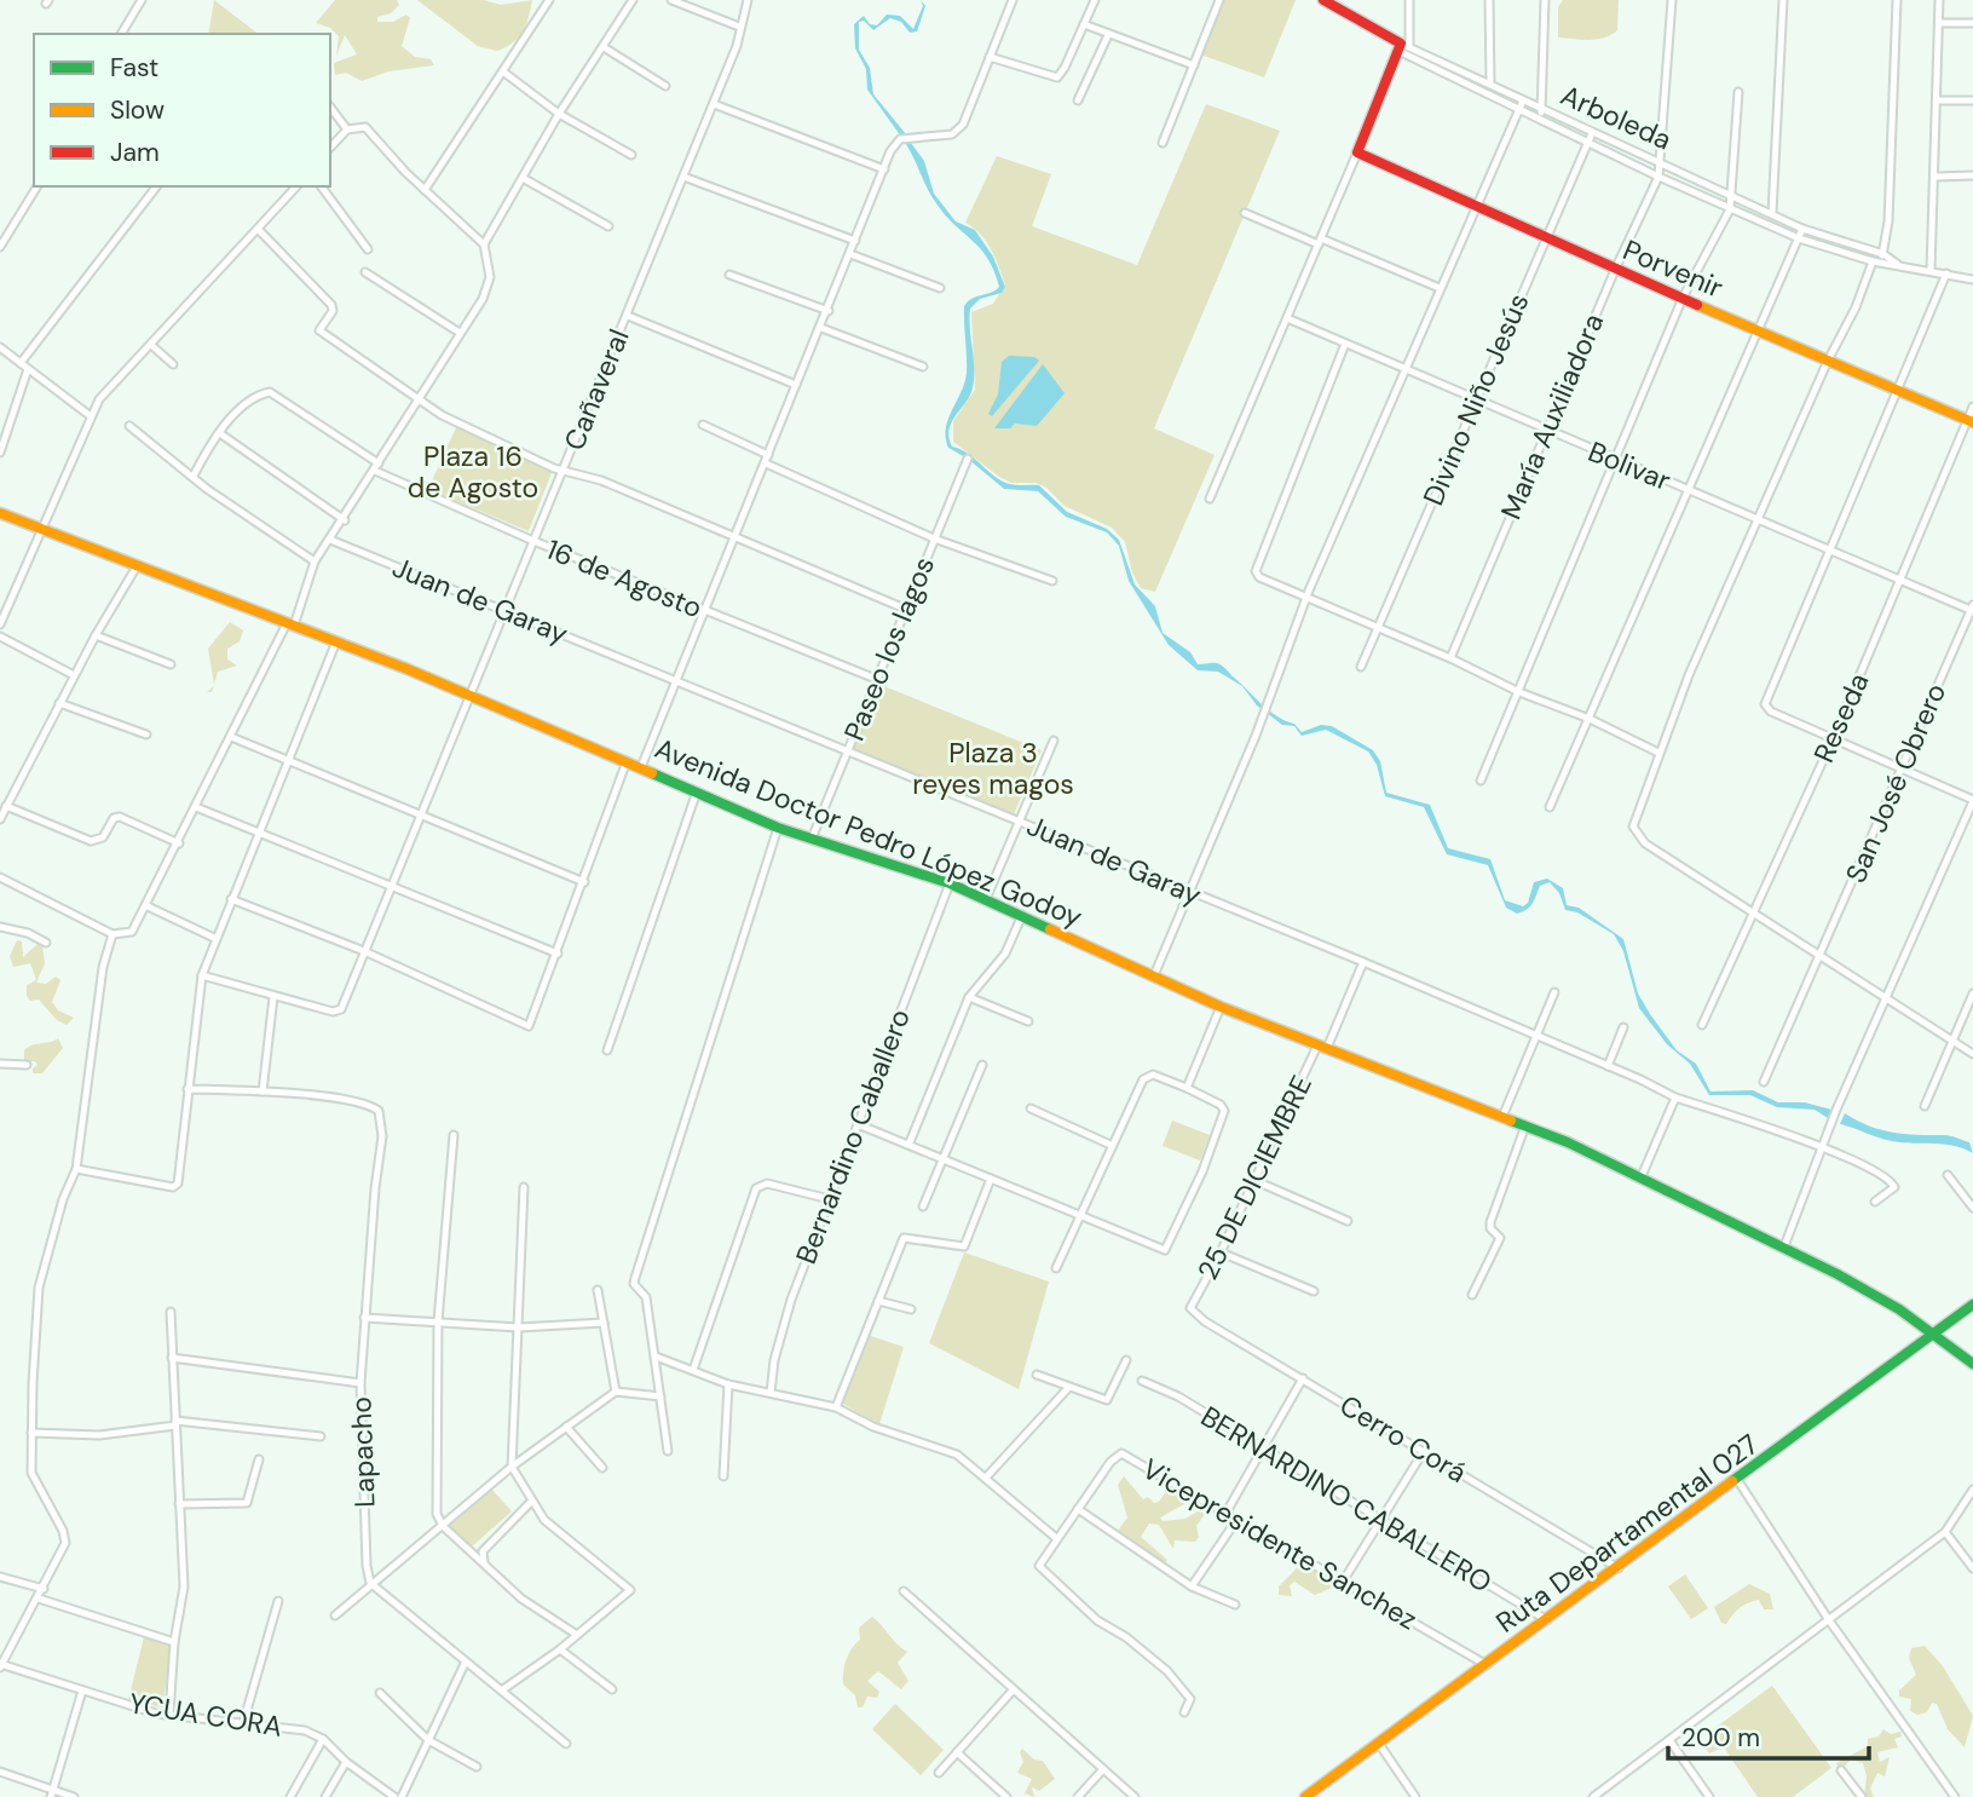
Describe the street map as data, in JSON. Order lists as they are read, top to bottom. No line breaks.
{"streets":{"main road":["Arboleda","Porvenir","Avenida Doctor Pedro López Godoy","Ruta Departamental 027"],"street":["Cañaveral","Divino Niño Jesús","María Auxiliadora","Bolivar","16 de Agosto","Juan de Garay","Paseo los lagos","Reseda","San José Obrero","Bernardino Caballero","25 DE DICIEMBRE","Cerro Corá","Lapacho","BERNARDINO CABALLERO","Vicepresidente Sanchez","YCUA CORA"]},"crossings":[["Arboleda","Divino Niño Jesús"],["Arboleda","María Auxiliadora"],["Porvenir","Divino Niño Jesús"],["Porvenir","María Auxiliadora"],["Porvenir","Reseda"],["Cañaveral","16 de Agosto"],["Cañaveral","Juan de Garay"],["Cañaveral","Avenida Doctor Pedro López Godoy"],["Divino Niño Jesús","Bolivar"],["María Auxiliadora","Bolivar"],["Bolivar","Reseda"],["Bolivar","San José Obrero"],["16 de Agosto","Paseo los lagos"],["Juan de Garay","Paseo los lagos"],["Juan de Garay","25 DE DICIEMBRE"],["Paseo los lagos","Avenida Doctor Pedro López Godoy"],["Avenida Doctor Pedro López Godoy","Bernardino Caballero"],["Avenida Doctor Pedro López Godoy","25 DE DICIEMBRE"],["Avenida Doctor Pedro López Godoy","Ruta Departamental 027"],["25 DE DICIEMBRE","Cerro Corá"],["Cerro Corá","Ruta Departamental 027"],["BERNARDINO CABALLERO","Ruta Departamental 027"],["Ruta Departamental 027","Vicepresidente Sanchez"]],"parks":["Plaza 16 de Agosto","Plaza 3 reyes magos"],"legend":["Fast","Slow","Jam"],"scale_bar":"200 m"}
